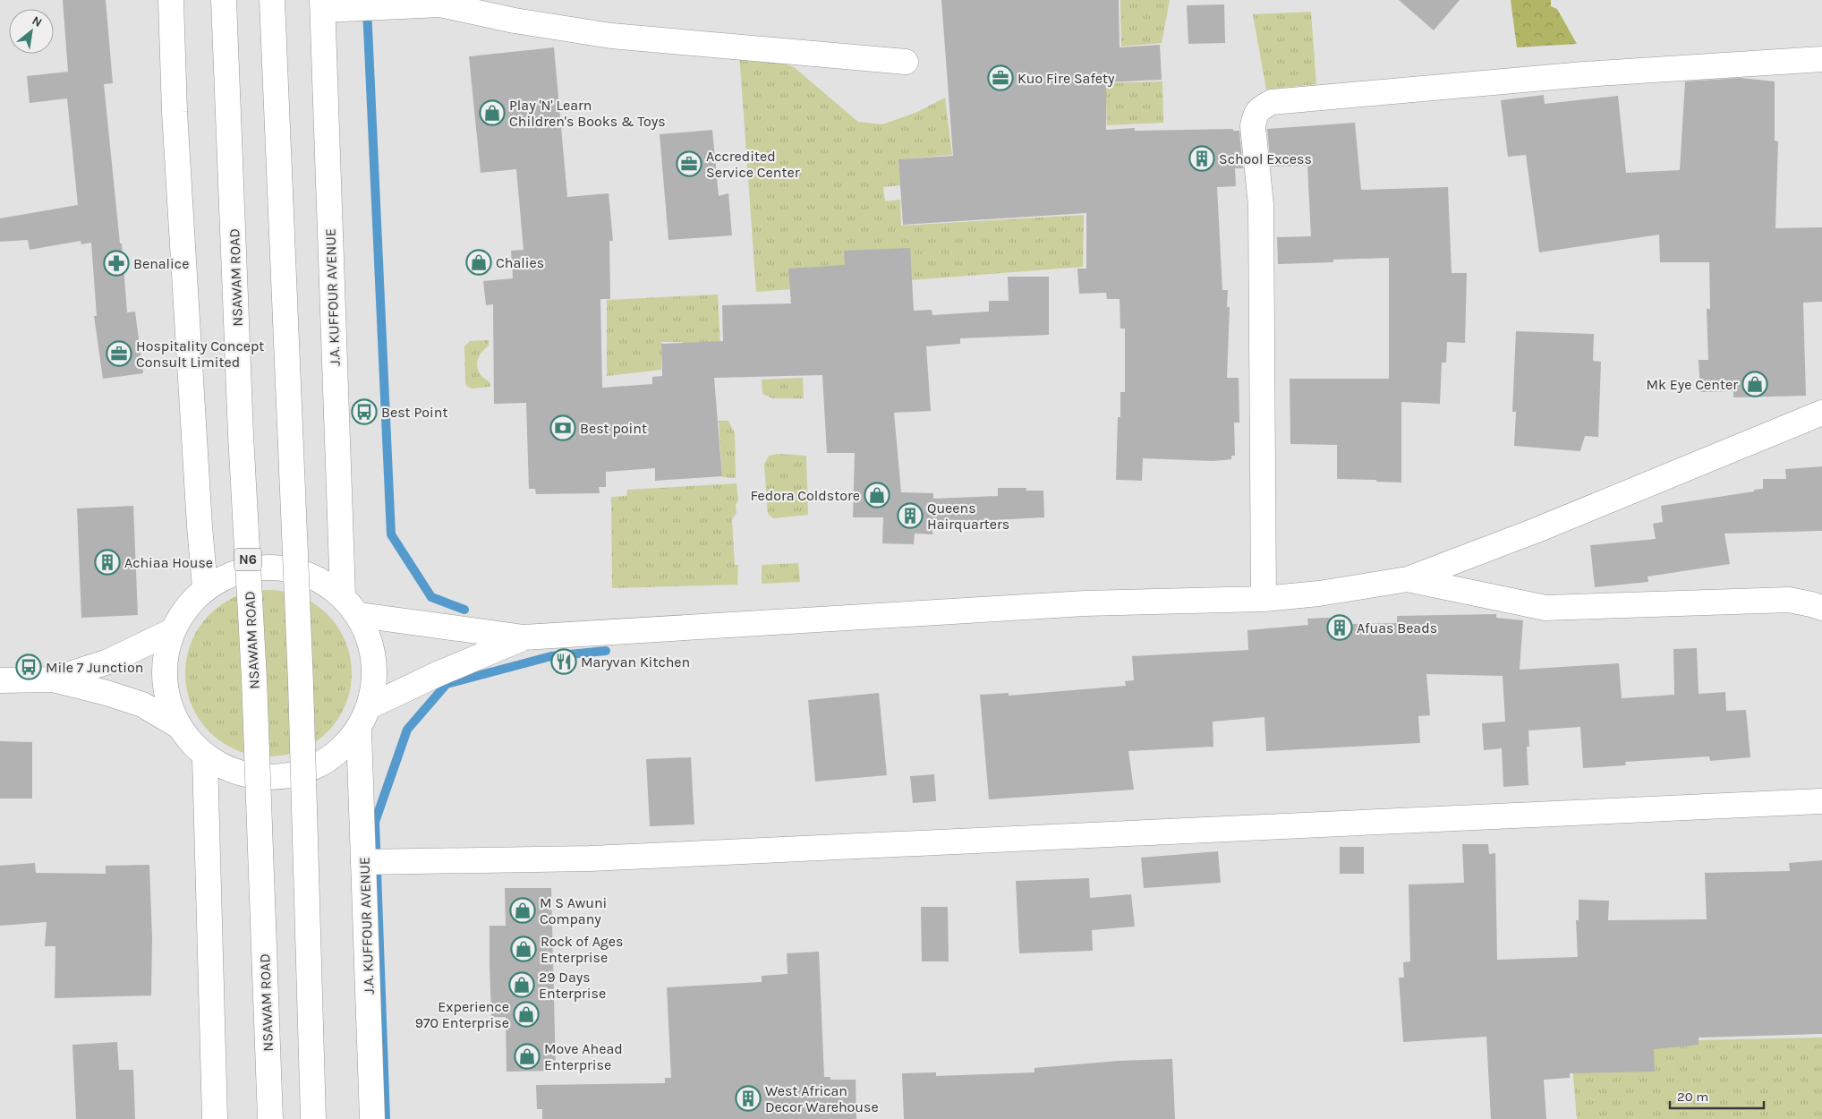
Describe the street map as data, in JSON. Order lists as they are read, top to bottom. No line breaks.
{"streets":{"main road":["NSAWAM ROAD","J.A. KUFFOUR AVENUE","N6"]},"places":{"office":["Kuo Fire Safety","Accredited Service Center","Hospitality Concept Consult Limited"],"shop":["Play 'N' Learn Children's Books & Toys","Chalies","Mk Eye Center","Fedora Coldstore","M S Awuni Company","Rock of Ages Enterprise","29 Days Enterprise","Experience 970 Enterprise","Move Ahead Enterprise"],"building":["School Excess","Queens Hairquarters","Achiaa House","Afuas Beads","West African Decor Warehouse"],"pharmacy":["Benalice"],"bus stop":["Best Point","Mile 7 Junction"],"bank":["Best point"],"restaurant":["Maryvan Kitchen"]},"scale_bar":"20 m","north":"top right"}
